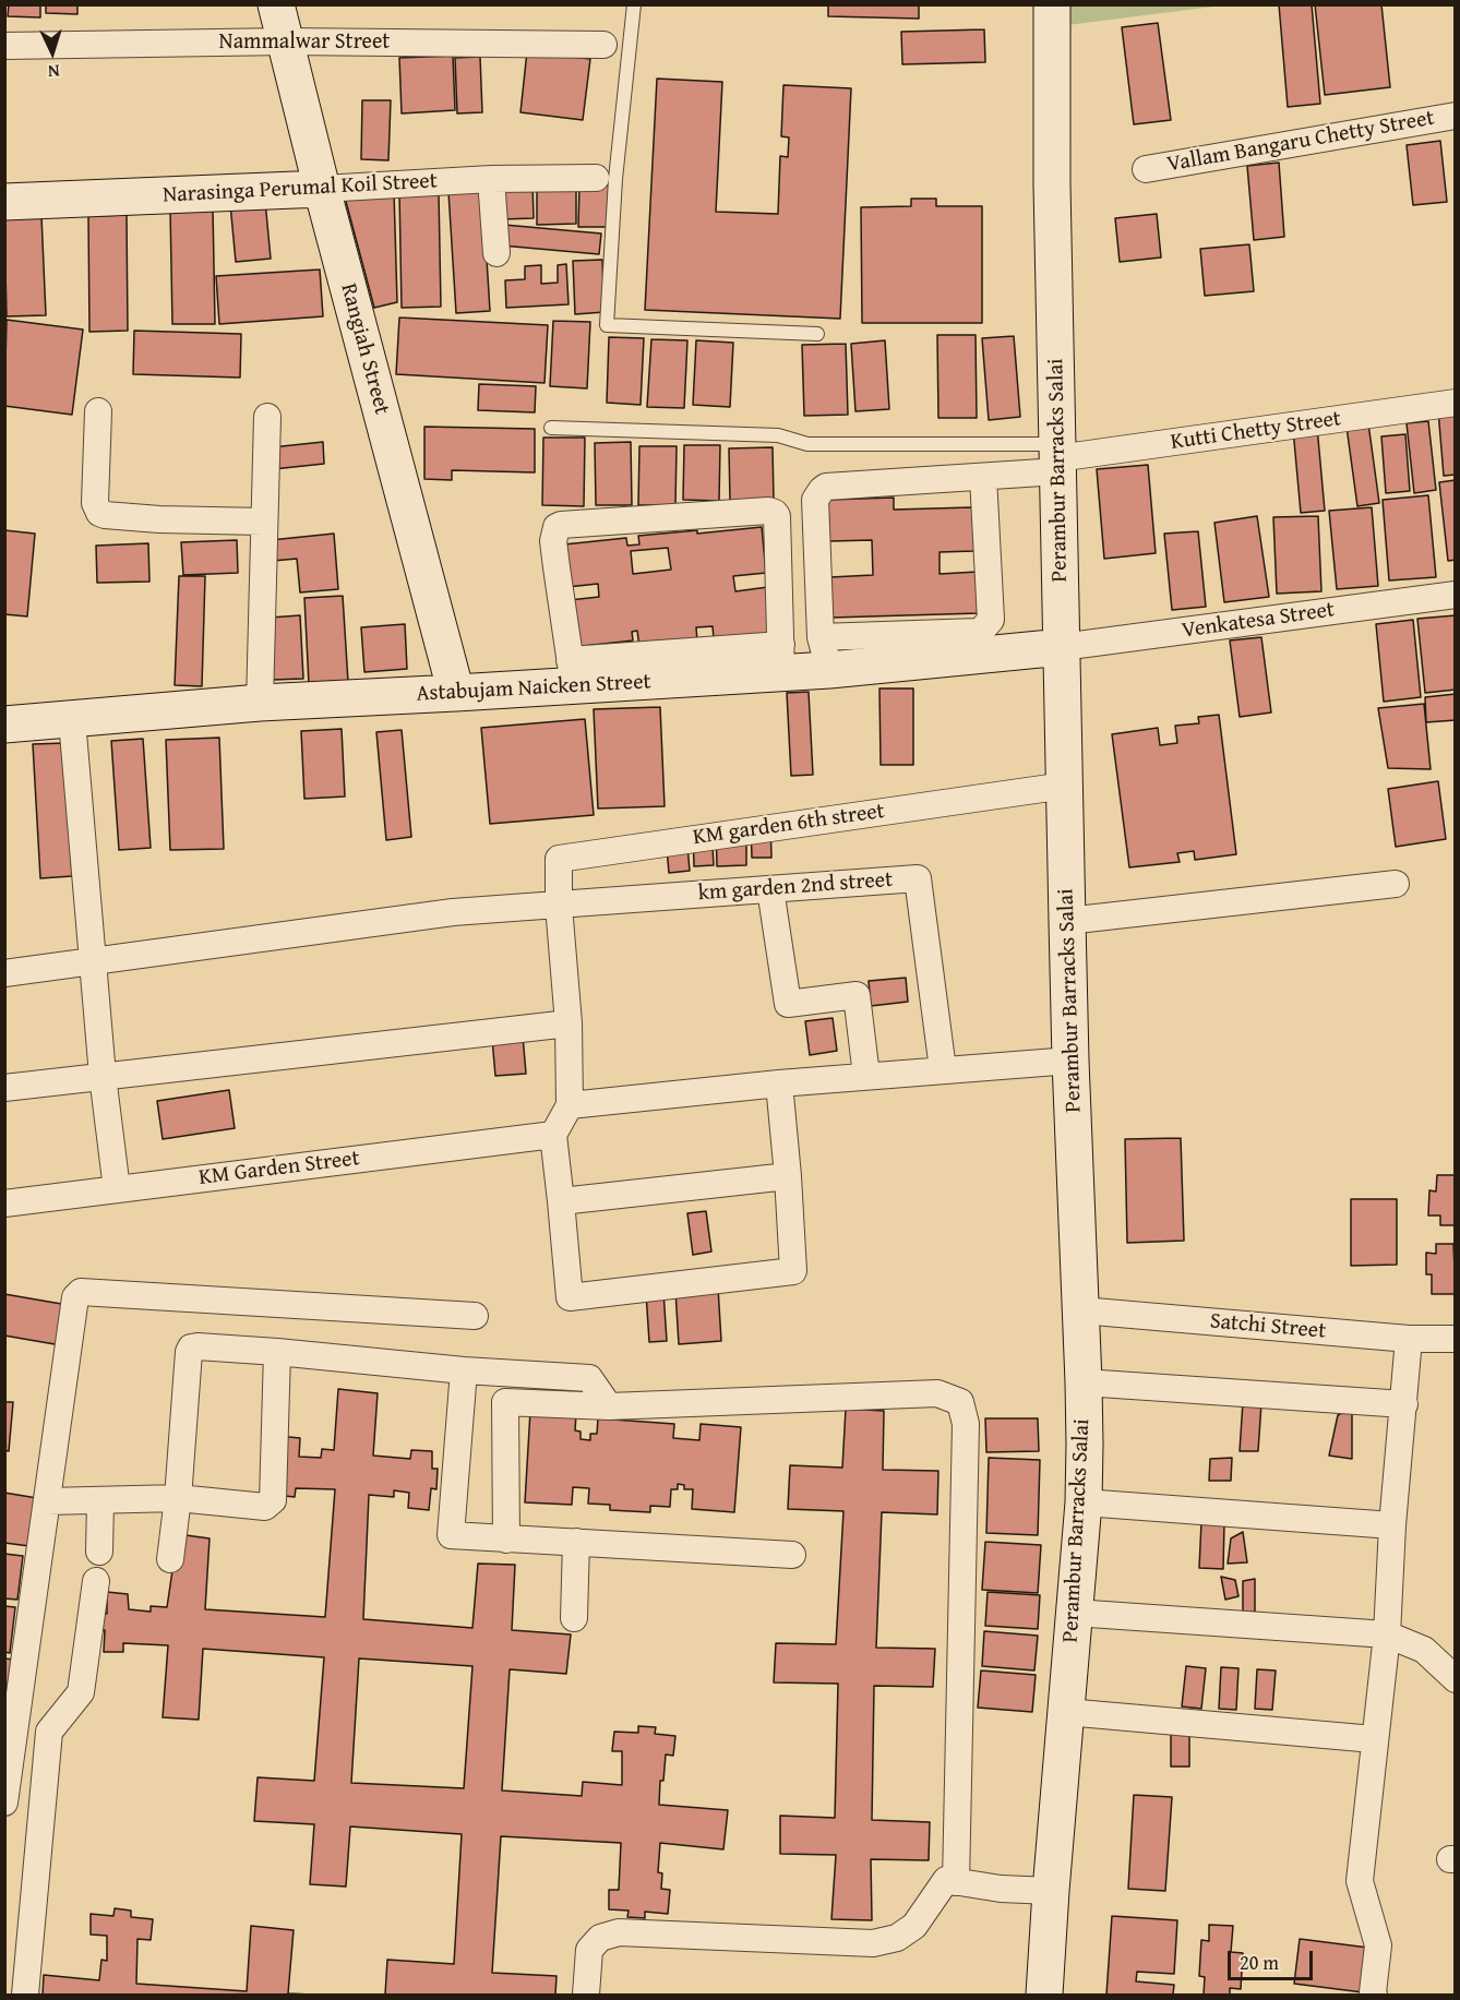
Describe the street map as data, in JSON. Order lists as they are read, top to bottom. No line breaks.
{"streets":{"street":["Nammalwar Street","Vallam Bangaru Chetty Street","Narasinga Perumal Koil Street","Rangiah Street","Kutti Chetty Street","Perambur Barracks Salai","Venkatesa Street","Astabujam Naicken Street","KM garden 6th street","km garden 2nd street","KM Garden Street","Satchi Street"]},"crossings":[["Nammalwar Street","Rangiah Street"],["Narasinga Perumal Koil Street","Rangiah Street"],["Rangiah Street","Astabujam Naicken Street"],["Kutti Chetty Street","Perambur Barracks Salai"],["Kutti Chetty Street","Astabujam Naicken Street"],["Perambur Barracks Salai","Venkatesa Street"],["Perambur Barracks Salai","Astabujam Naicken Street"],["Perambur Barracks Salai","KM garden 6th street"],["Perambur Barracks Salai","Satchi Street"],["Venkatesa Street","Astabujam Naicken Street"],["KM garden 6th street","km garden 2nd street"]],"scale_bar":"20 m","north":"bottom"}
